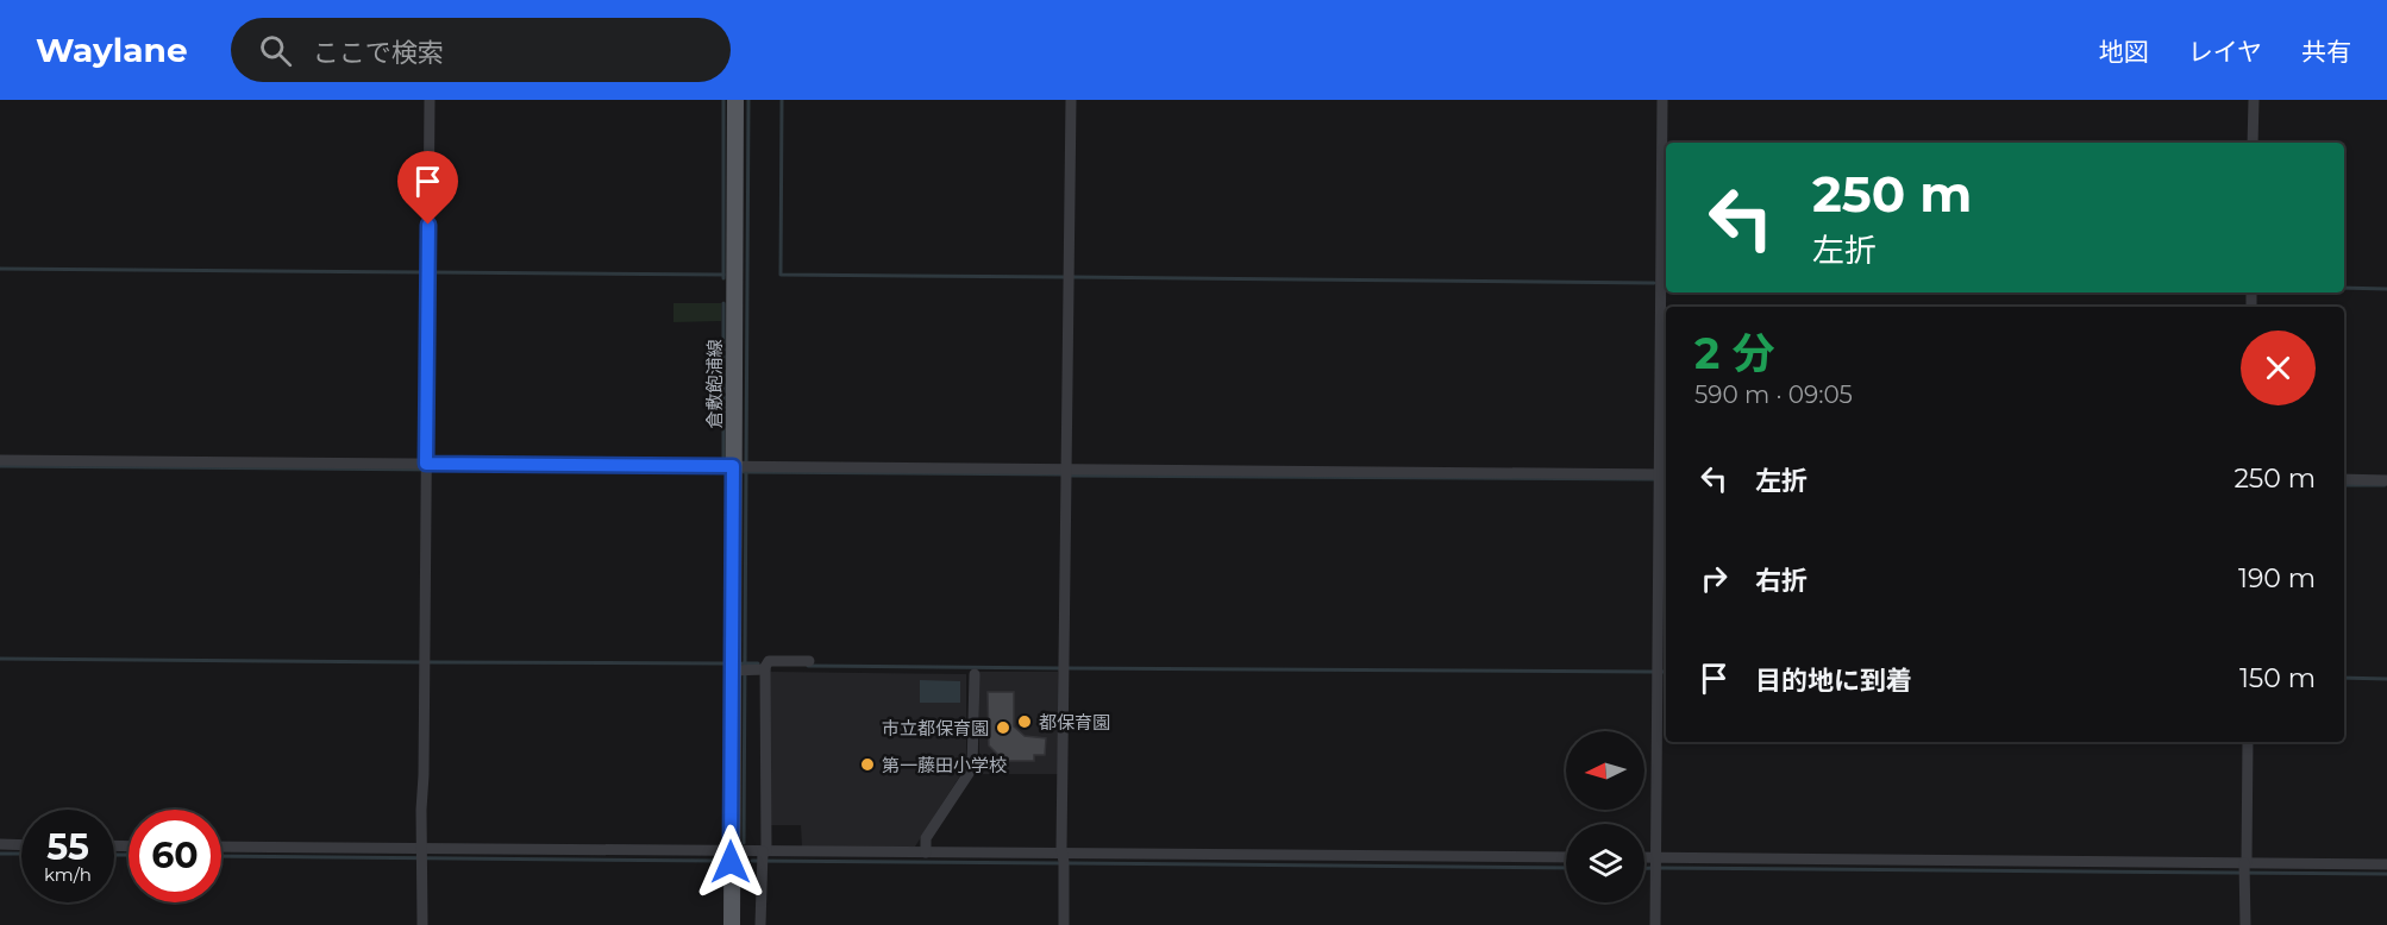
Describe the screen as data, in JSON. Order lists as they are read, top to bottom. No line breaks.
{"streets":{"main road":["倉敷飽浦線"]},"places":["都保育園","市立都保育園","第一藤田小学校"],"north":"left","page":{"header":"Waylane","search":"ここで検索","nav":["地図","レイヤ","共有"],"turn":["250 m","左折"],"heading":["2 分","590 m · 09:05"],"list":[{"name":"左折","value":"250 m"},{"name":"右折","value":"190 m"},{"name":"目的地に到着","value":"150 m"}],"speed":"55 km/h","limit":"60"}}
